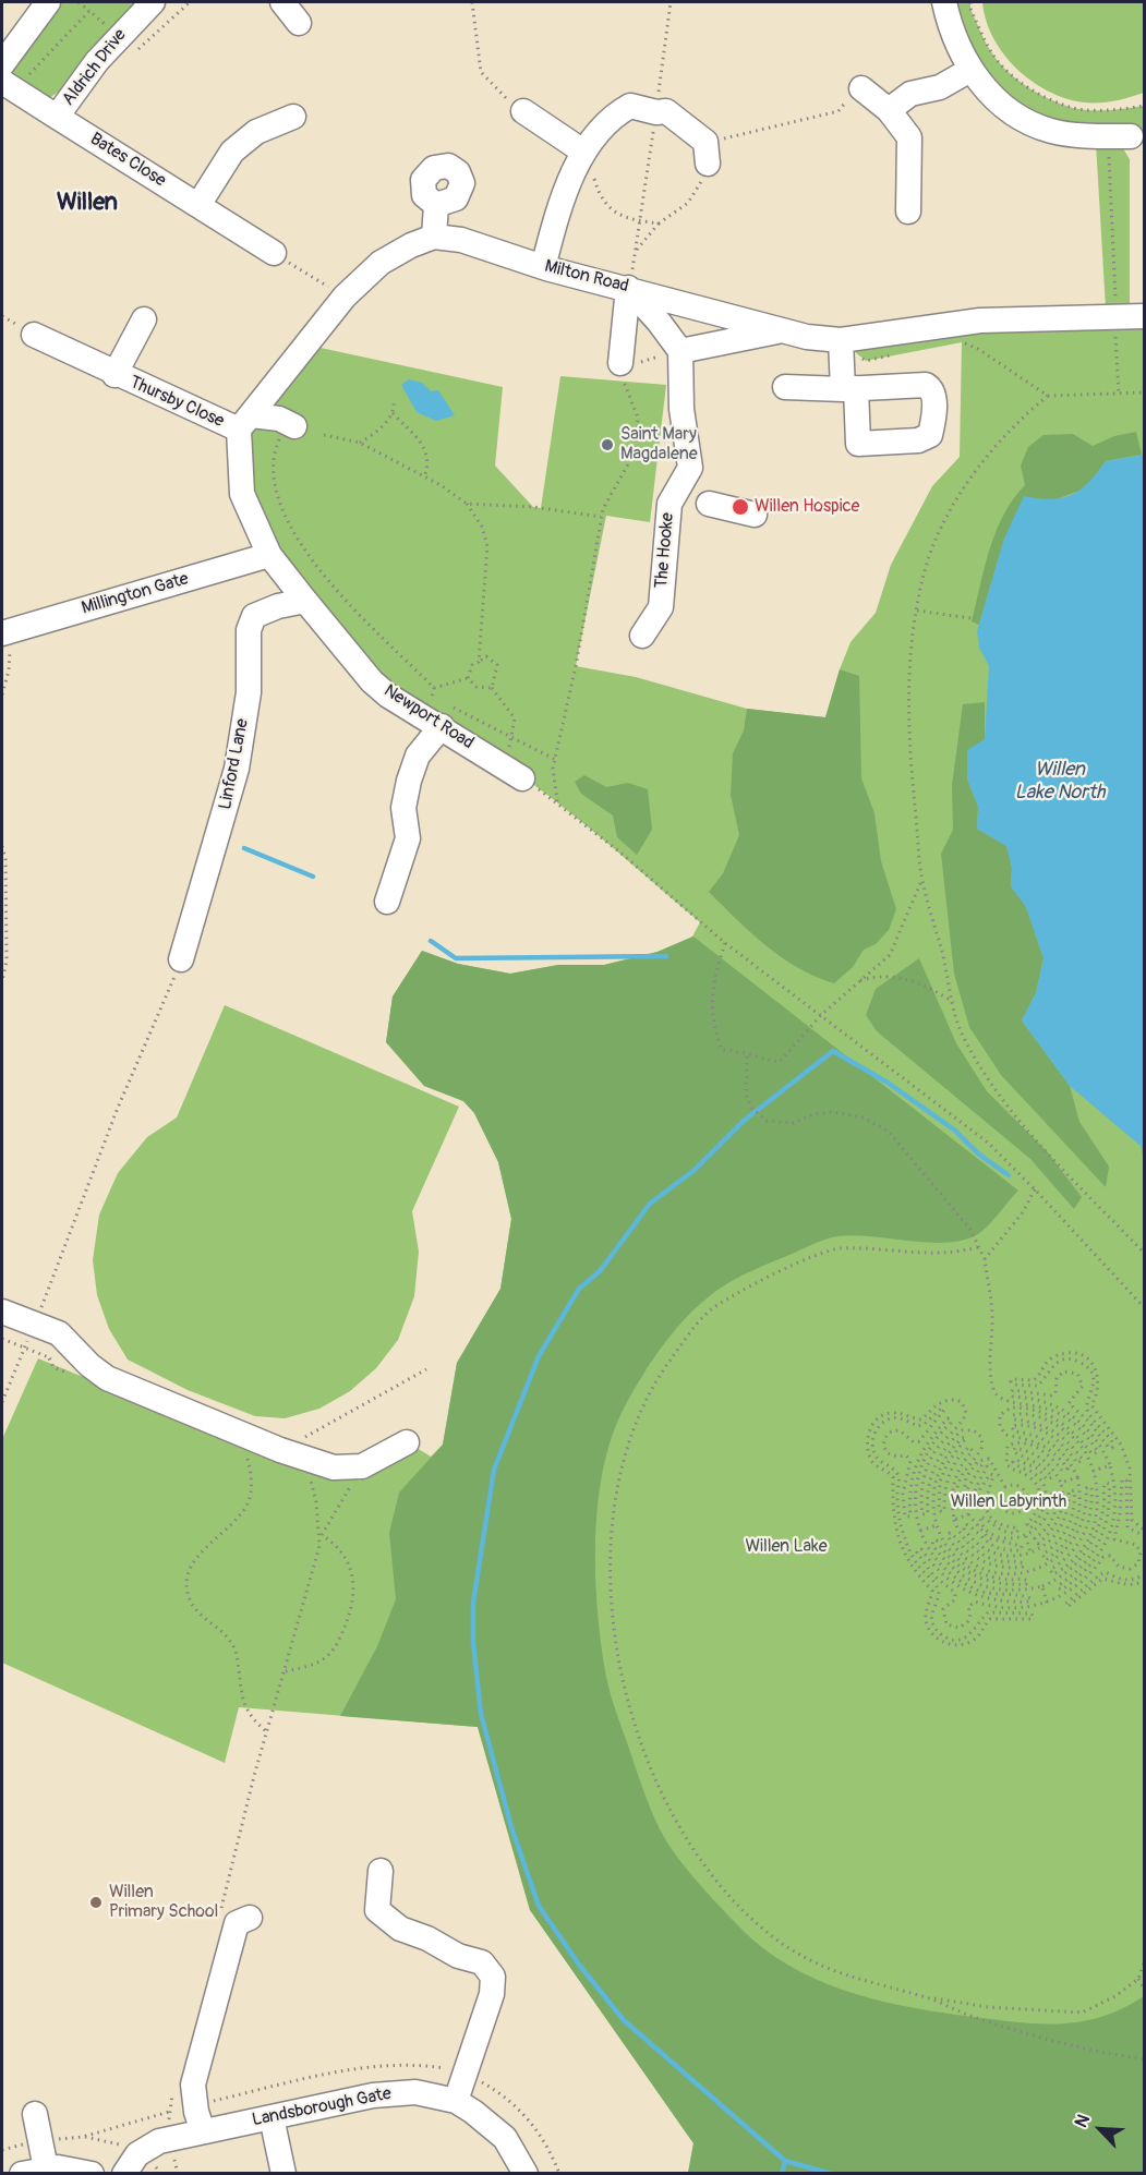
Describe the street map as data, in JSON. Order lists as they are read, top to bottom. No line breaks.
{"streets":{"street":["Aldrich Drive","Bates Close","Milton Road","Thursby Close","The Hooke","Millington Gate","Newport Road","Linford Lane","Landsborough Gate"]},"crossings":[["Aldrich Drive","Bates Close"],["Millington Gate","Newport Road"],["Newport Road","Linford Lane"]],"districts":["Willen"],"water":["Willen Lake North"],"parks":["Willen Labyrinth","Willen Lake"],"places":["Saint Mary Magdalene","Willen Hospice","Willen Primary School"],"north":"top left"}
